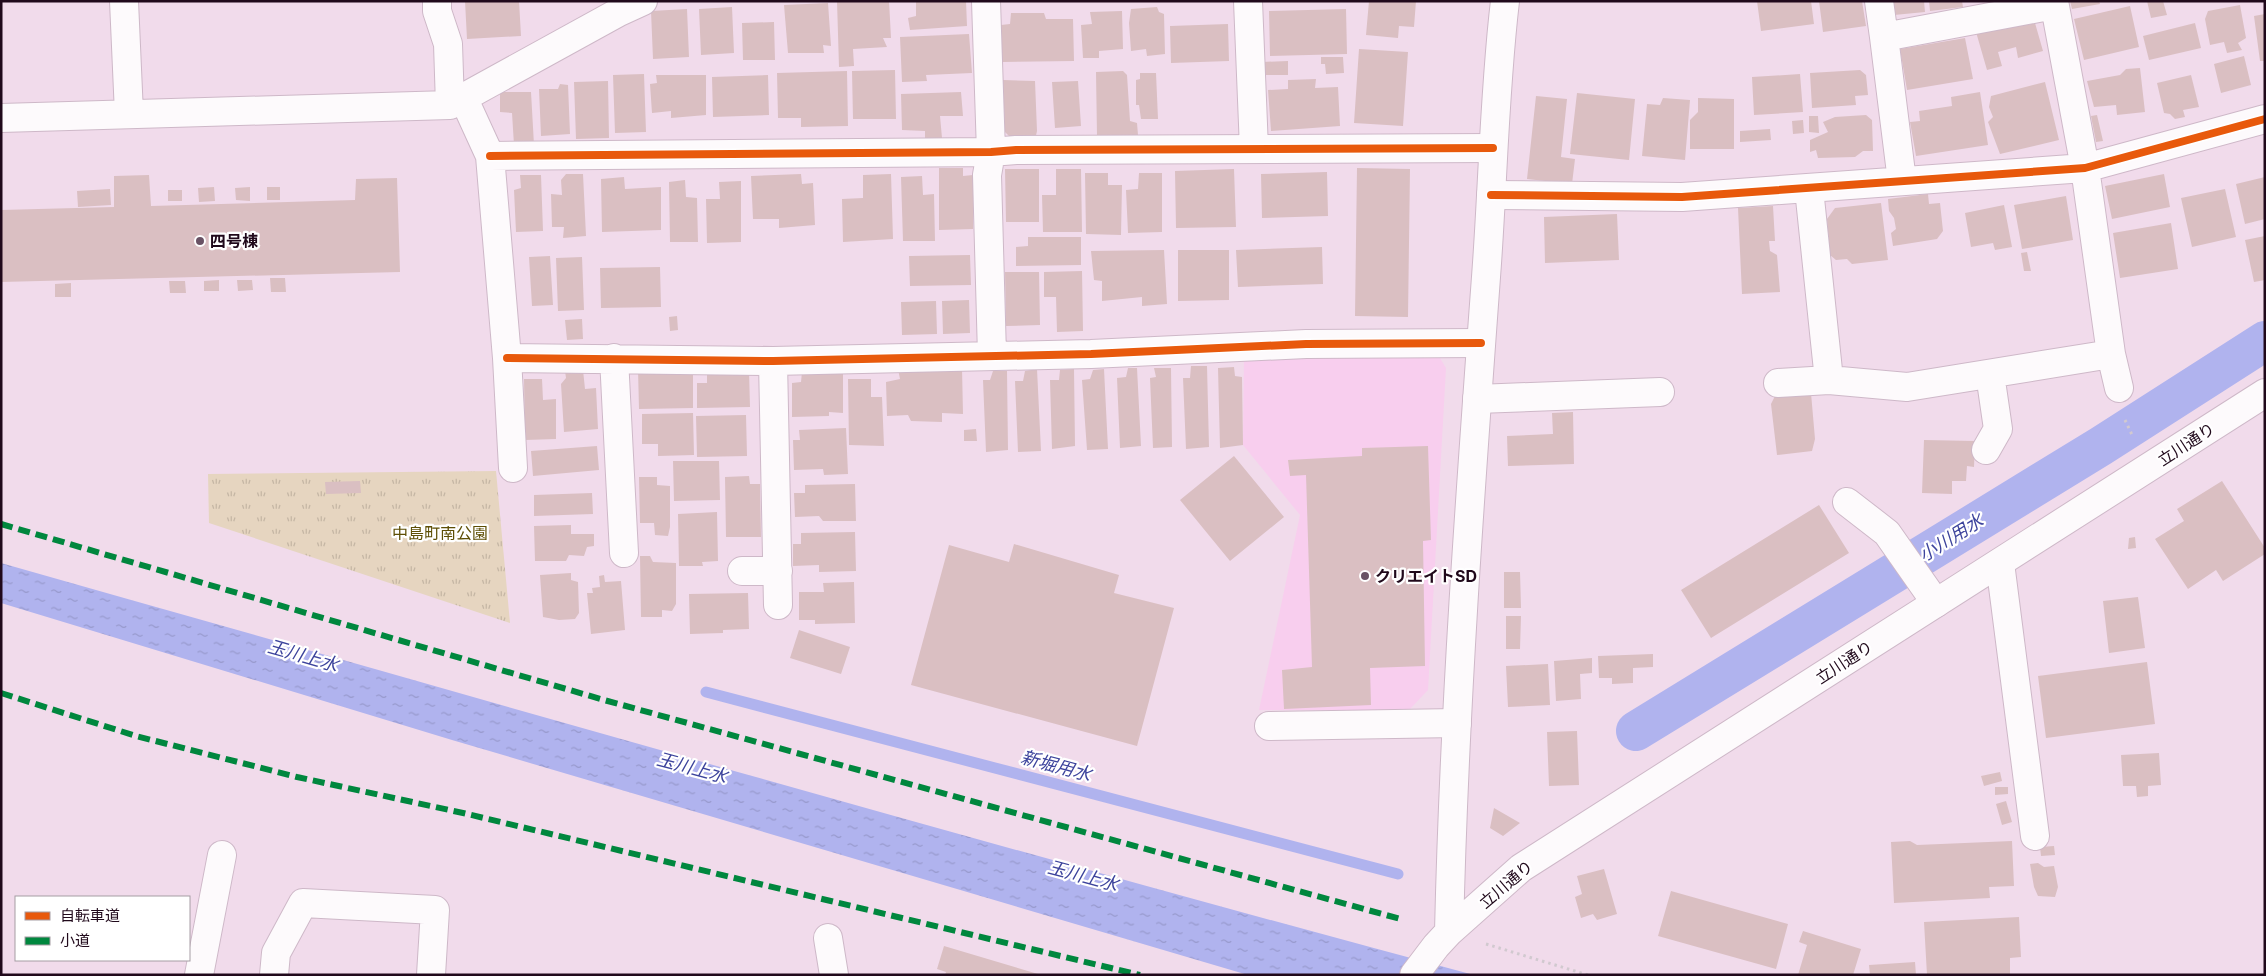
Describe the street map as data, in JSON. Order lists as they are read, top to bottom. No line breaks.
{"streets":{"street":["立川通り"]},"water":["小川用水","玉川上水","新堀用水"],"parks":["中島町南公園"],"places":["四号棟","クリエイトSD"],"legend":["自転車道","小道"]}
